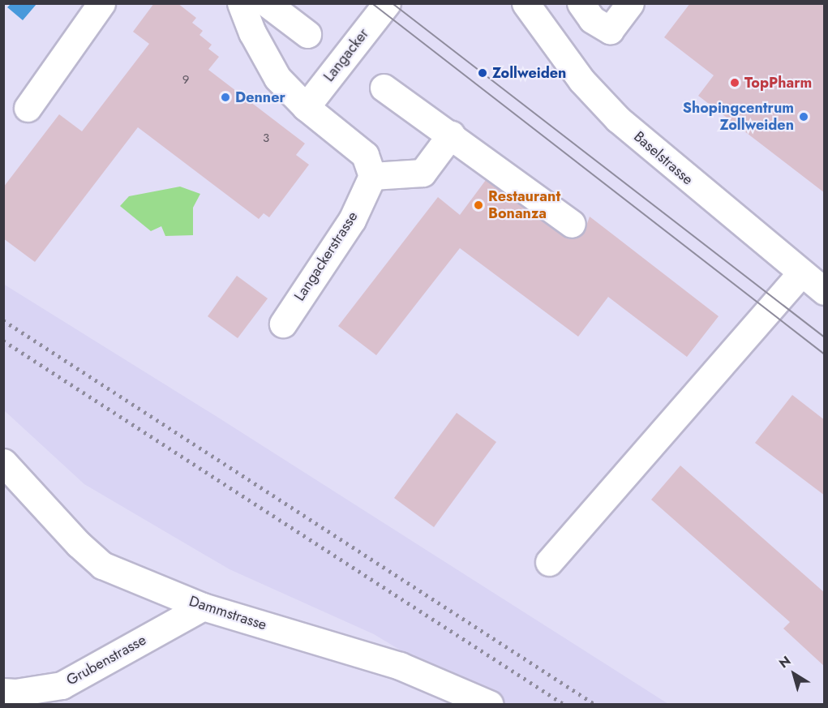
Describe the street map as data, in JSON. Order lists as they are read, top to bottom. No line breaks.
{"streets":{"street":["Langacker","Baselstrasse","Langackerstrasse","Dammstrasse","Grubenstrasse"]},"crossings":[["Dammstrasse","Grubenstrasse"]],"places":["Zollweiden","TopPharm","Denner","Shopingcentrum Zollweiden","Restaurant Bonanza"],"house_numbers":["9","3"],"north":"top left"}
